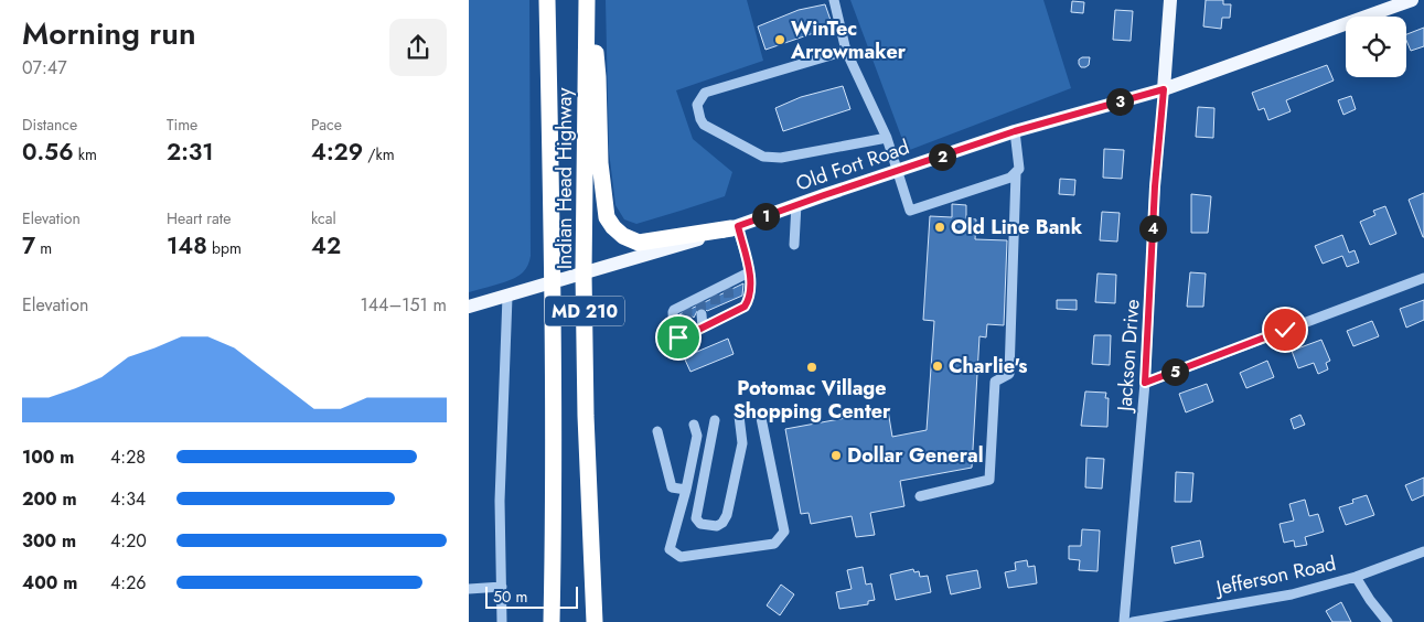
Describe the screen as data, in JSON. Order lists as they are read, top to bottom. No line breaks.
{"streets":{"highway":["Indian Head Highway","MD 210"],"main road":["Old Fort Road"],"street":["Jackson Drive","Jefferson Road"]},"crossings":[["Old Fort Road","Indian Head Highway"],["Old Fort Road","Jackson Drive"]],"places":["WinTec Arrowmaker","Old Line Bank","Charlie's","Potomac Village Shopping Center","Dollar General"],"scale_bar":"50 m","page":{"heading":["Morning run","07:47"],"pins":["3","2","1","4","5"],"stats":[["Distance","0.56 km"],["Time","2:31"],["Pace","4:29 /km"],["Elevation","7 m"],["Heart rate","148 bpm"],["kcal","42"]],"chart":["Elevation","144–151 m"],"list":[{"name":"100 m","note":"4:28"},{"name":"200 m","note":"4:34"},{"name":"300 m","note":"4:20"},{"name":"400 m","note":"4:26"}],"scale":"50 m"}}
